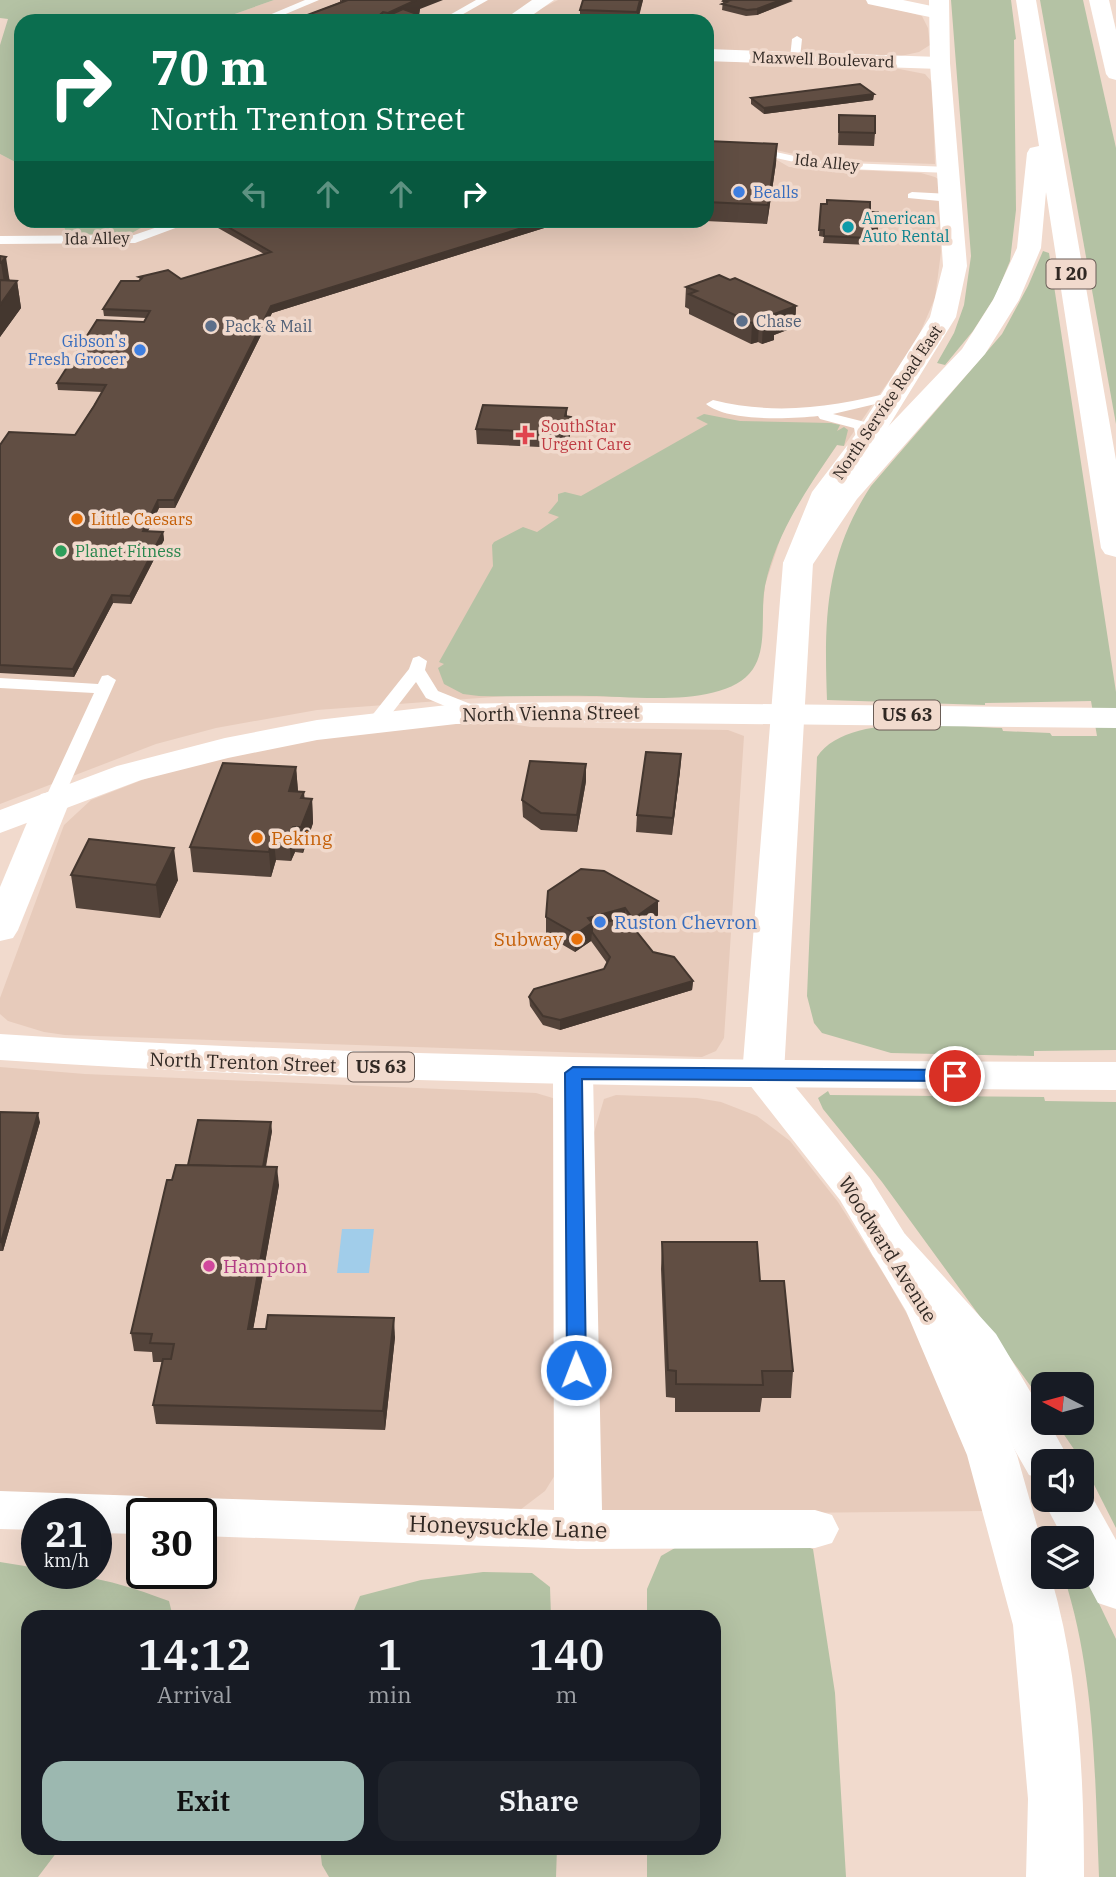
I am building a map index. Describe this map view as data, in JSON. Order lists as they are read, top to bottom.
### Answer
{
  "streets": {
    "main road": [
      "I 20",
      "North Service Road East",
      "North Vienna Street",
      "US 63",
      "North Trenton Street",
      "Woodward Avenue"
    ],
    "street": ["Maxwell Boulevard", "Honeysuckle Lane"],
    "lane": ["Ida Alley"]
  },
  "crossings": [
    ["Maxwell Boulevard", "North Service Road East"],
    ["Ida Alley", "North Service Road East"],
    ["North Service Road East", "North Vienna Street"],
    ["North Trenton Street", "Woodward Avenue"]
  ],
  "places": {
    "other": [
      "Bealls",
      "American Auto Rental",
      "Chase",
      "Pack & Mail",
      "Gibson's Fresh Grocer",
      "Little Caesars",
      "Planet Fitness",
      "Peking",
      "Ruston Chevron",
      "Subway",
      "Hampton"
    ],
    "health": ["SouthStar Urgent Care"]
  },
  "north": "left",
  "page": {
    "turn": ["70 m", "North Trenton Street"],
    "speed": "21 km/h",
    "limit": "30",
    "eta": [
      "14:12",
      "Arrival",
      "1",
      "min",
      "140",
      "m"
    ],
    "buttons": ["Exit", "Share"]
  }
}
